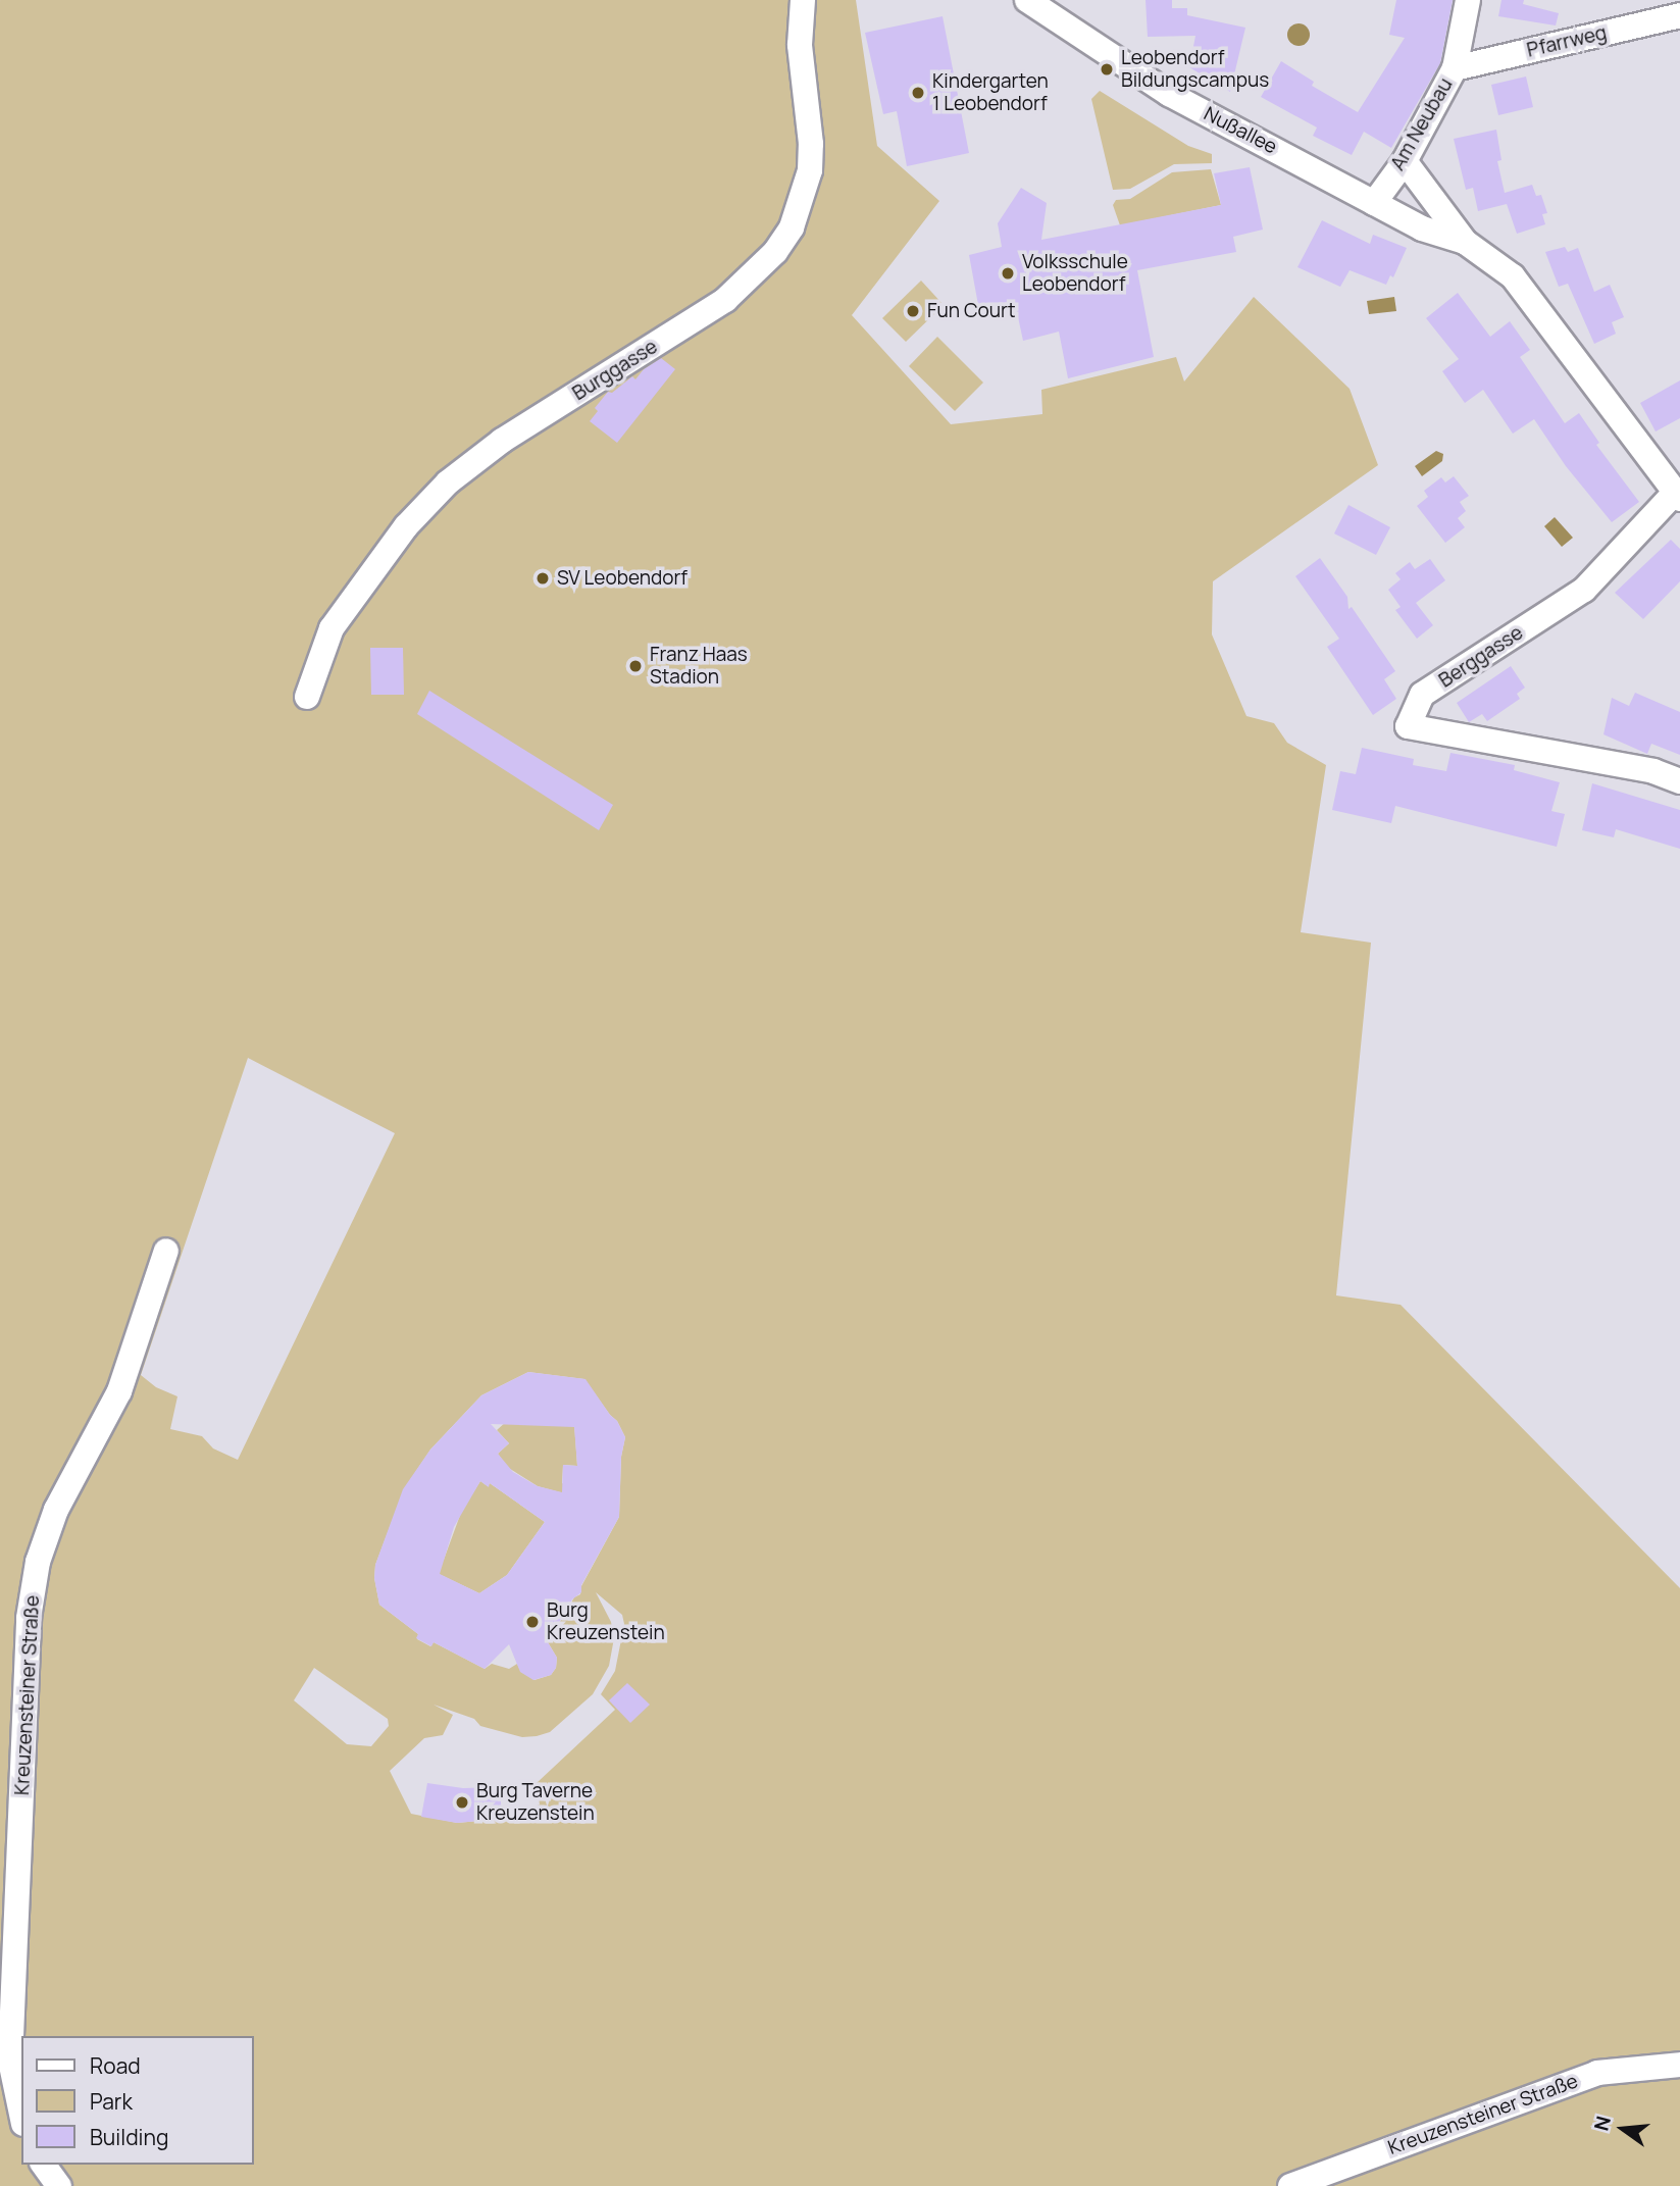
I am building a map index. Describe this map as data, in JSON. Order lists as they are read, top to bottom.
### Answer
{
  "streets": {
    "street": [
      "Pfarrweg",
      "Am Neubau",
      "Nußallee",
      "Burggasse",
      "Berggasse",
      "Kreuzensteiner Straße"
    ]
  },
  "crossings": [
    ["Pfarrweg", "Am Neubau"],
    ["Am Neubau", "Nußallee"],
    ["Nußallee", "Berggasse"]
  ],
  "places": [
    "Leobendorf Bildungscampus",
    "Kindergarten 1 Leobendorf",
    "Volksschule Leobendorf",
    "Fun Court",
    "SV Leobendorf",
    "Franz Haas Stadion",
    "Burg Kreuzenstein",
    "Burg Taverne Kreuzenstein"
  ],
  "legend": ["Road", "Park", "Building"],
  "north": "left"
}
